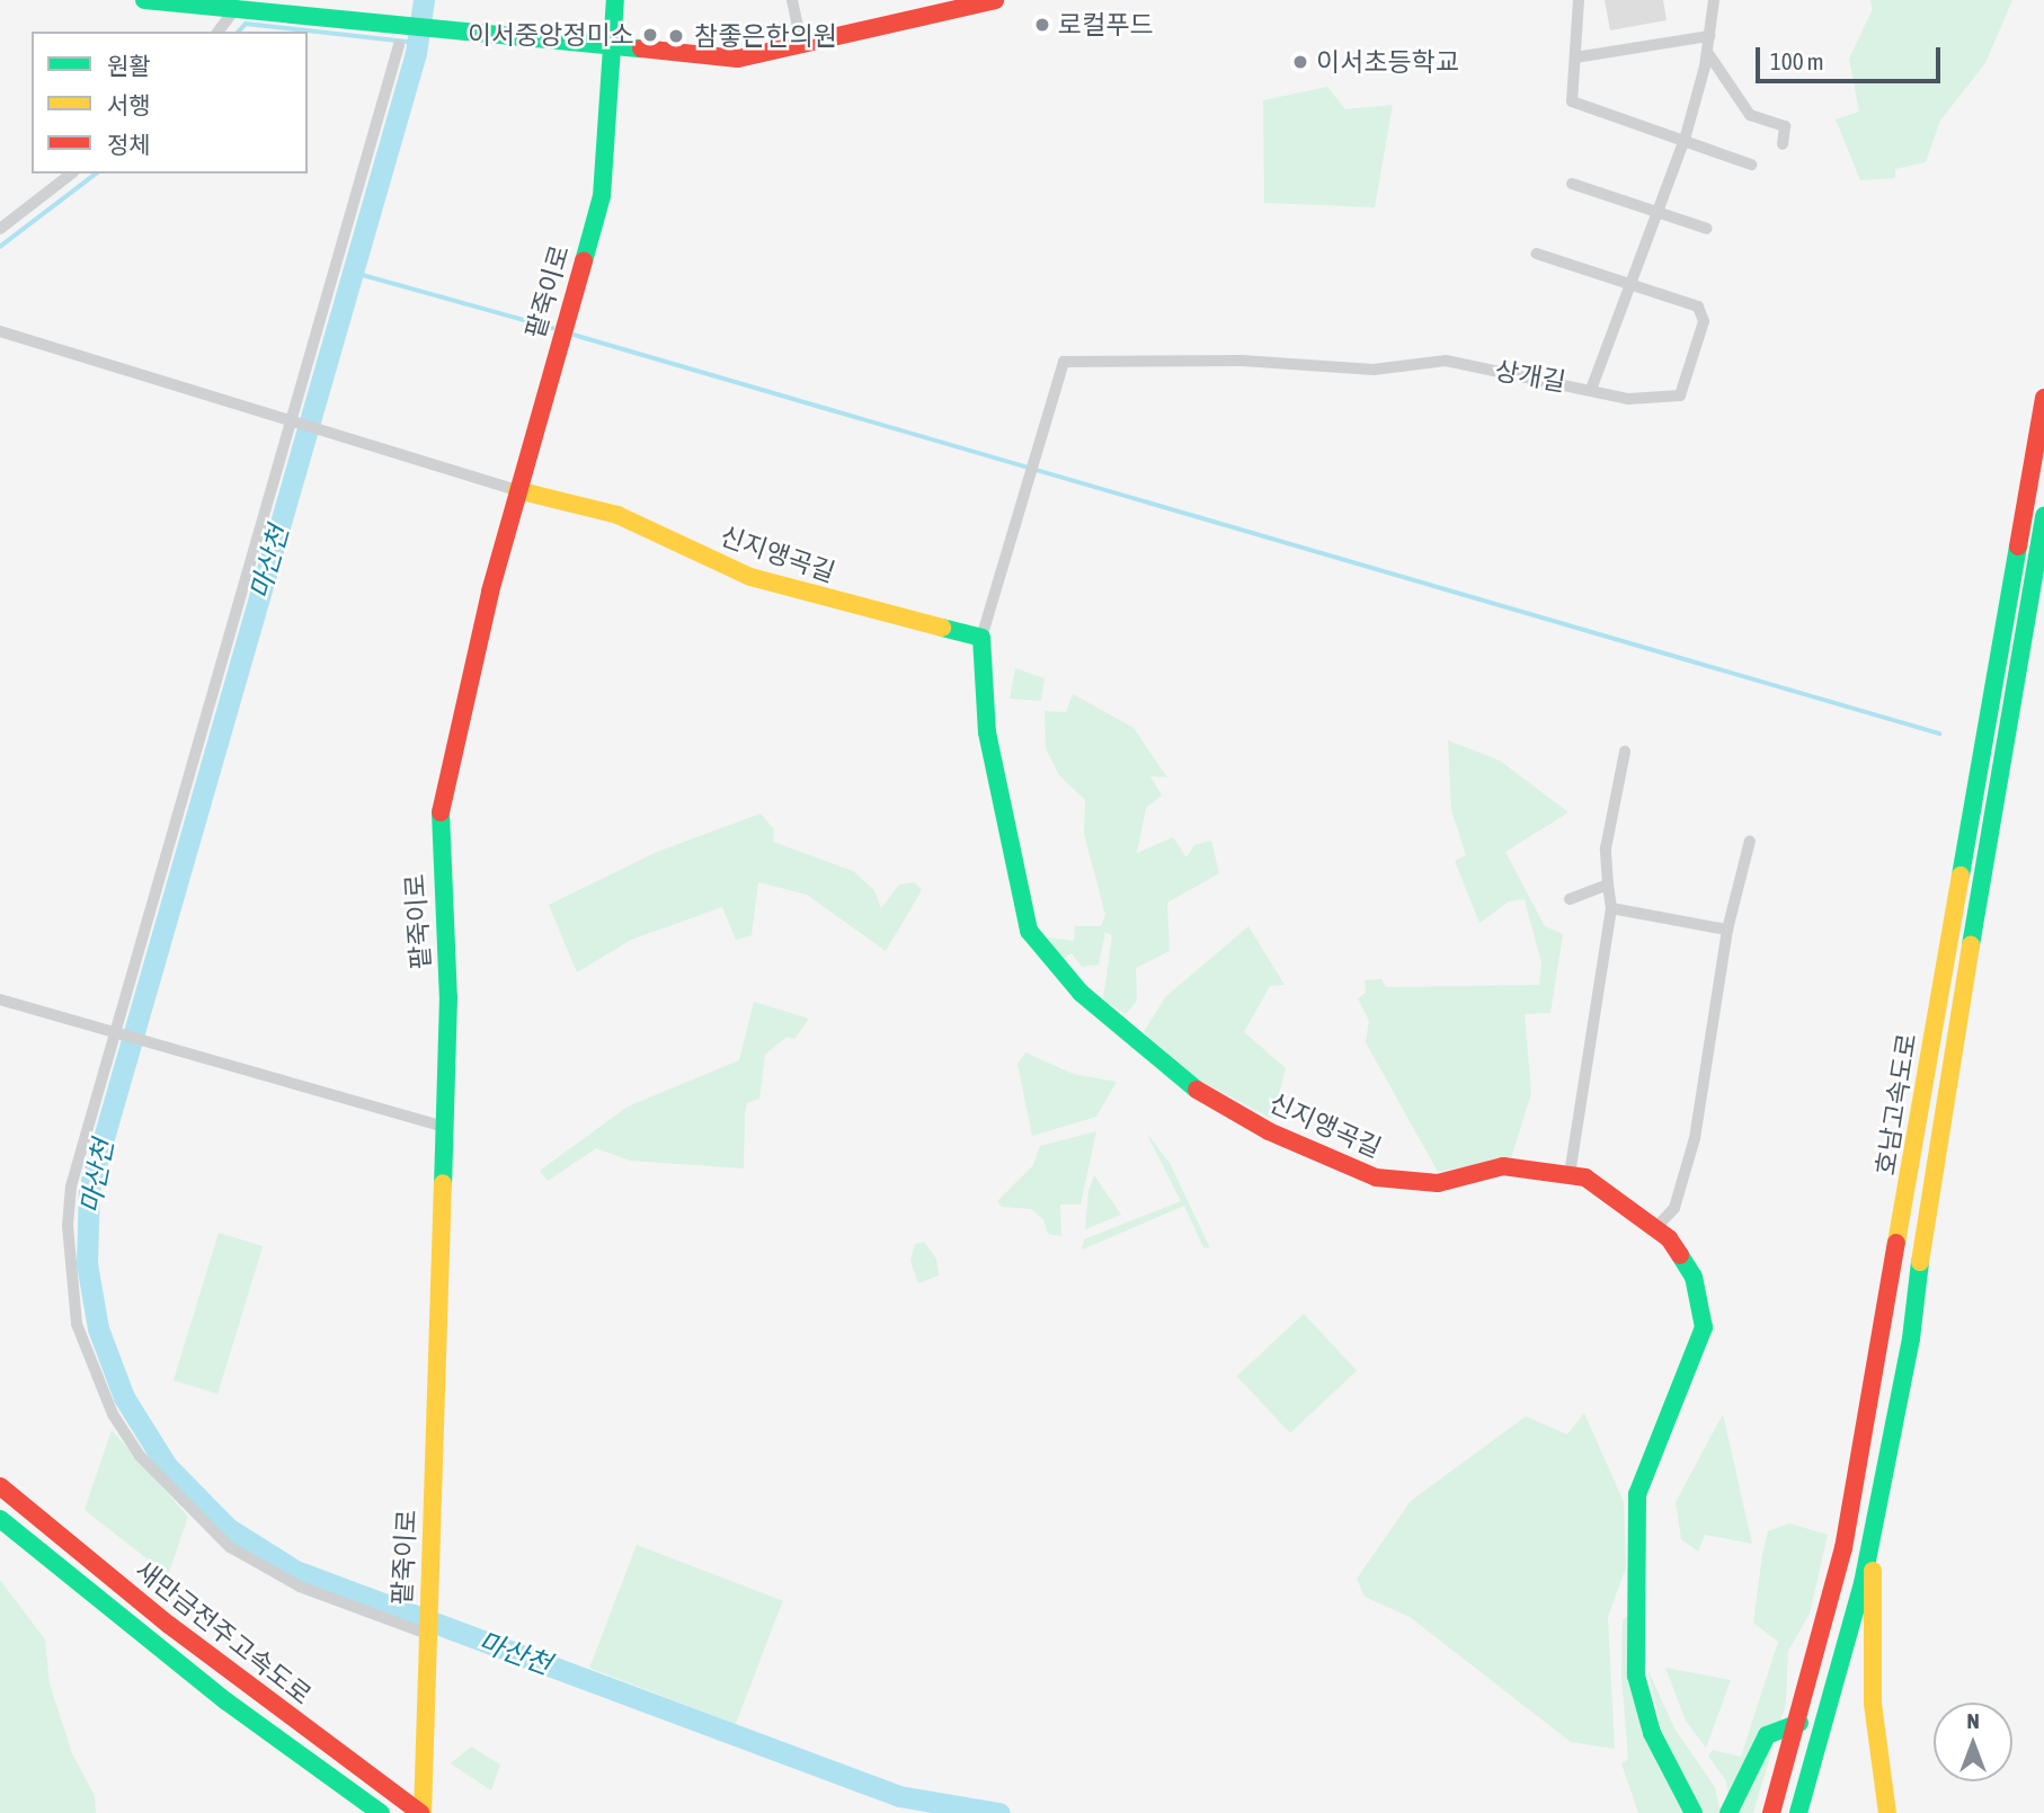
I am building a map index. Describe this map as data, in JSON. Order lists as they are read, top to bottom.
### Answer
{
  "streets": {
    "main road": [
      "팥죽이로",
      "신지앵곡길",
      "호남고속도로",
      "새만금전주고속도로"
    ],
    "street": ["상개길"]
  },
  "crossings": [
    ["팥죽이로", "신지앵곡길"],
    ["팥죽이로", "새만금전주고속도로"],
    ["상개길", "신지앵곡길"]
  ],
  "water": ["마산천"],
  "places": [
    "로컬푸드",
    "이서중앙정미소",
    "참좋은한의원",
    "이서초등학교"
  ],
  "legend": ["원활", "서행", "정체"],
  "scale_bar": "100 m",
  "north": "top"
}
